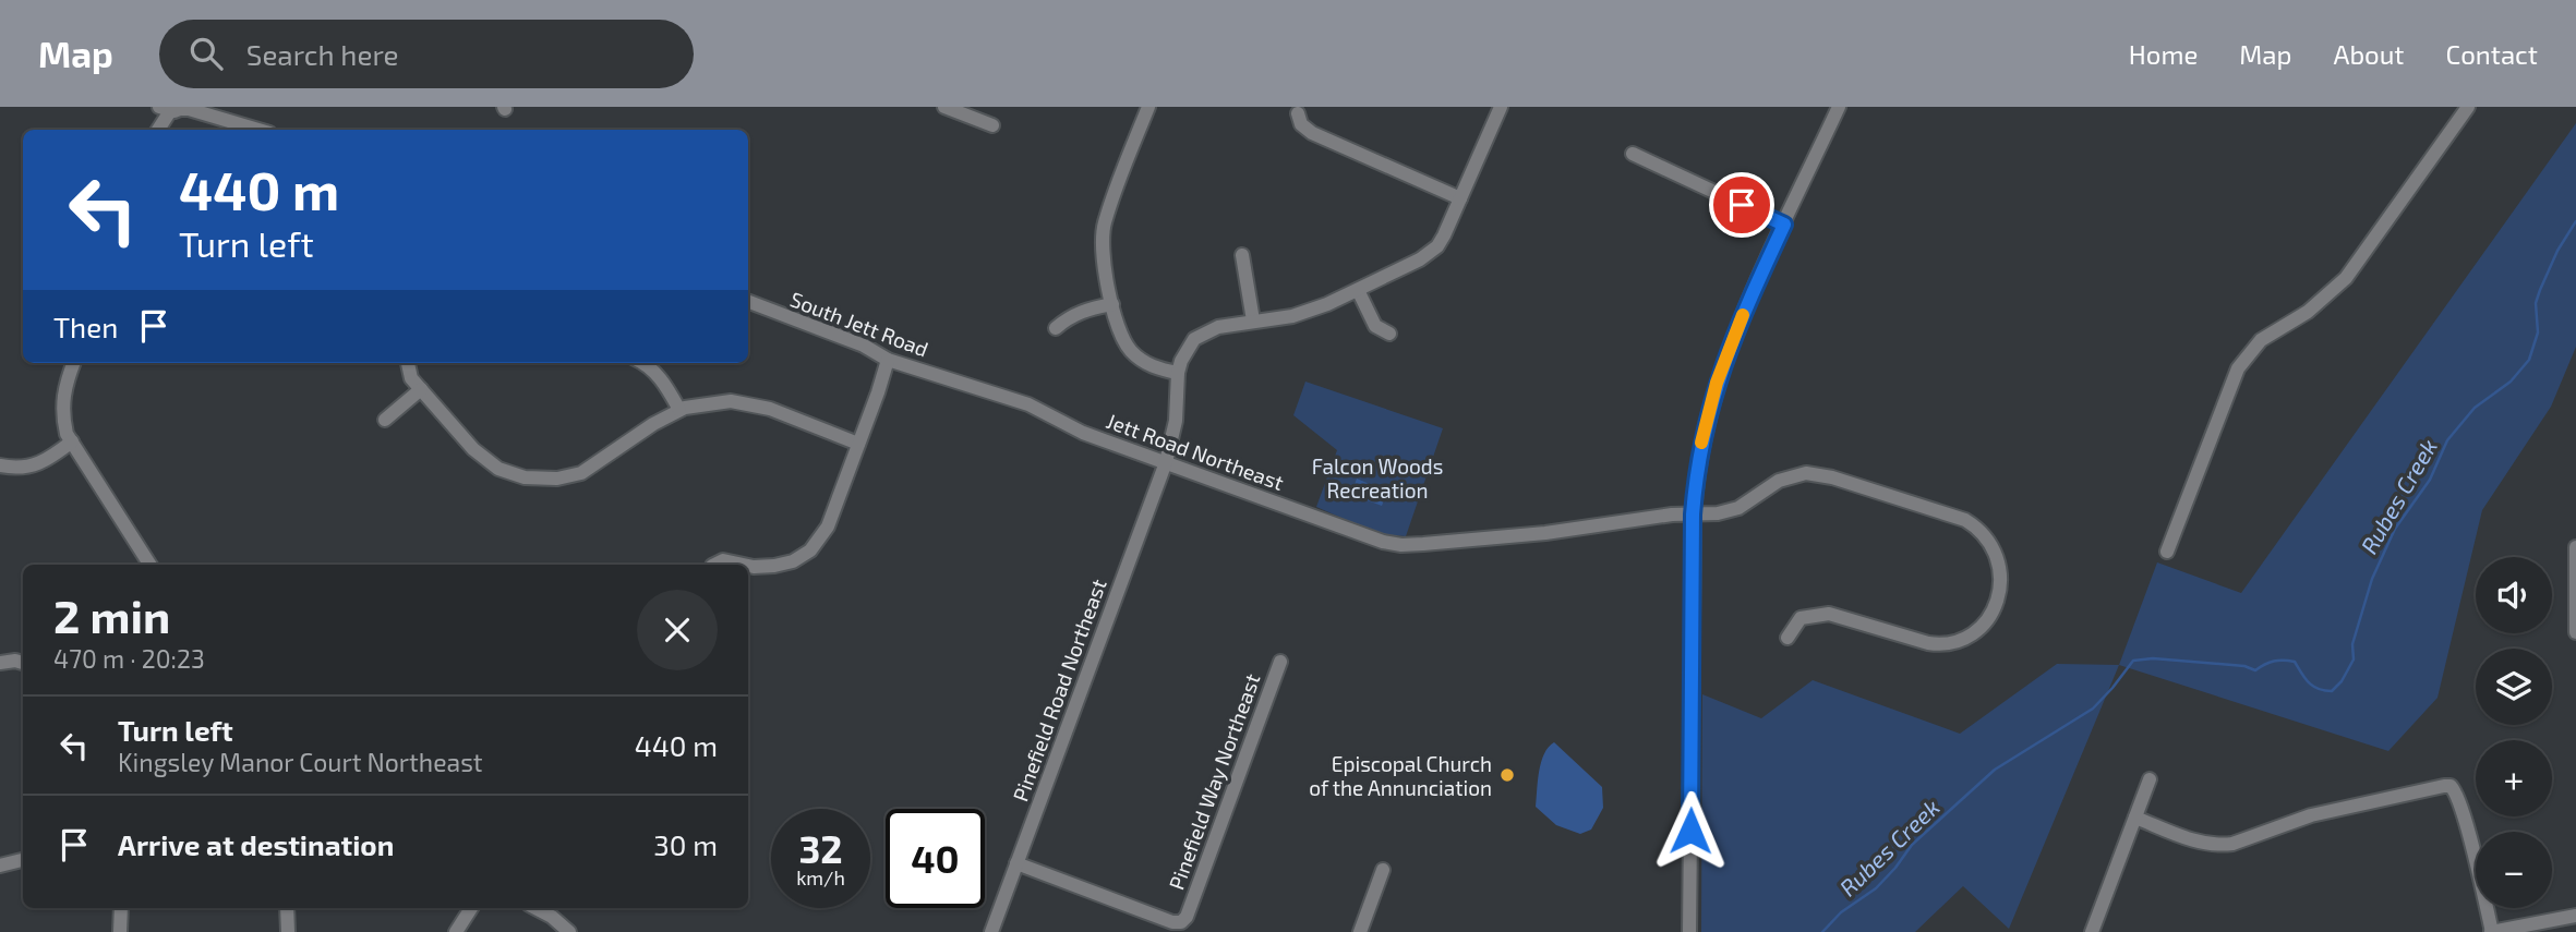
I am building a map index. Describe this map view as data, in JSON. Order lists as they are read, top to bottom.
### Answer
{
  "streets": {
    "street": [
      "South Jett Road",
      "Jett Road Northeast",
      "Pinefield Road Northeast",
      "Pinefield Way Northeast"
    ]
  },
  "crossings": [
    ["South Jett Road", "Jett Road Northeast"],
    ["Jett Road Northeast", "Pinefield Road Northeast"],
    ["Pinefield Road Northeast", "Pinefield Way Northeast"]
  ],
  "water": ["Rubes Creek"],
  "parks": ["Falcon Woods Recreation"],
  "places": ["Episcopal Church of the Annunciation"],
  "page": {
    "header": "Map",
    "search": "Search here",
    "nav": [
      "Home",
      "Map",
      "About",
      "Contact"
    ],
    "turn": ["440 m", "Turn left"],
    "then": "Then",
    "map_buttons": ["+", "−"],
    "heading": ["2 min", "470 m · 20:23"],
    "list": [
      {
        "name": "Turn left",
        "note": "Kingsley Manor Court Northeast",
        "value": "440 m"
      },
      {
        "name": "Arrive at destination",
        "value": "30 m"
      }
    ],
    "speed": "32 km/h",
    "limit": "40"
  }
}
